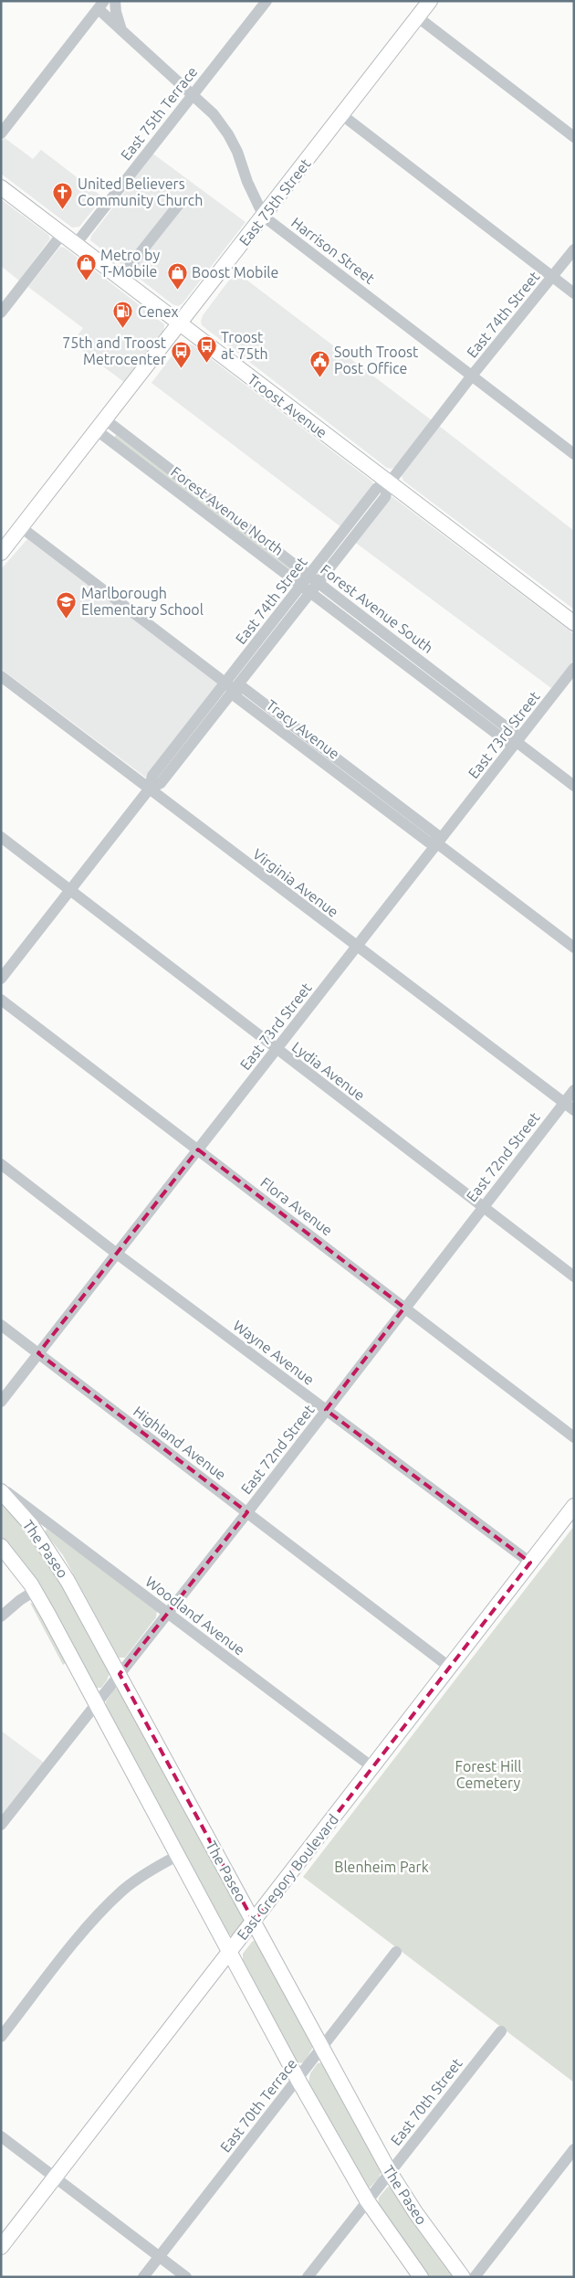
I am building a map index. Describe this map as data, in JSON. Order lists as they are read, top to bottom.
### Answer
{
  "streets": {
    "main road": [
      "East 75th Street",
      "Troost Avenue",
      "The Paseo",
      "East Gregory Boulevard"
    ],
    "street": [
      "East 75th Terrace",
      "Harrison Street",
      "East 74th Street",
      "Forest Avenue North",
      "Forest Avenue South",
      "Tracy Avenue",
      "East 73rd Street",
      "Virginia Avenue",
      "Lydia Avenue",
      "East 72nd Street",
      "Flora Avenue",
      "Wayne Avenue",
      "Highland Avenue",
      "Woodland Avenue",
      "East 70th Street",
      "East 70th Terrace"
    ]
  },
  "crossings": [
    ["East 75th Terrace", "Harrison Street"],
    ["East 75th Terrace", "Troost Avenue"],
    ["East 75th Street", "Harrison Street"],
    ["East 75th Street", "Troost Avenue"],
    ["East 75th Street", "Forest Avenue North"],
    ["East 75th Street", "Forest Avenue South"],
    ["East 75th Street", "Tracy Avenue"],
    ["Harrison Street", "East 74th Street"],
    ["East 74th Street", "Troost Avenue"],
    ["East 74th Street", "Forest Avenue North"],
    ["East 74th Street", "Forest Avenue South"],
    ["East 74th Street", "Tracy Avenue"],
    ["East 74th Street", "Virginia Avenue"],
    ["Forest Avenue North", "Forest Avenue South"],
    ["Forest Avenue North", "East 73rd Street"],
    ["Forest Avenue South", "East 73rd Street"],
    ["Tracy Avenue", "East 73rd Street"],
    ["East 73rd Street", "Virginia Avenue"],
    ["East 73rd Street", "Lydia Avenue"],
    ["East 73rd Street", "Flora Avenue"],
    ["East 73rd Street", "Wayne Avenue"],
    ["East 73rd Street", "Highland Avenue"],
    ["Virginia Avenue", "East 72nd Street"],
    ["Lydia Avenue", "East 72nd Street"],
    ["East 72nd Street", "Flora Avenue"],
    ["East 72nd Street", "Wayne Avenue"],
    ["East 72nd Street", "Highland Avenue"],
    ["East 72nd Street", "The Paseo"],
    ["East 72nd Street", "Woodland Avenue"],
    ["Wayne Avenue", "East Gregory Boulevard"],
    ["Highland Avenue", "East Gregory Boulevard"],
    ["The Paseo", "East Gregory Boulevard"],
    ["The Paseo", "East 70th Street"],
    ["The Paseo", "East 70th Terrace"],
    ["Woodland Avenue", "East Gregory Boulevard"]
  ],
  "parks": ["Forest Hill Cemetery", "Blenheim Park"],
  "places": {
    "church": ["United Believers Community Church"],
    "shop": ["Metro by T-Mobile", "Boost Mobile"],
    "fuel station": ["Cenex"],
    "bus stop": ["Troost at 75th", "75th and Troost Metrocenter"],
    "public building": ["South Troost Post Office"],
    "school or university": ["Marlborough Elementary School"]
  }
}
